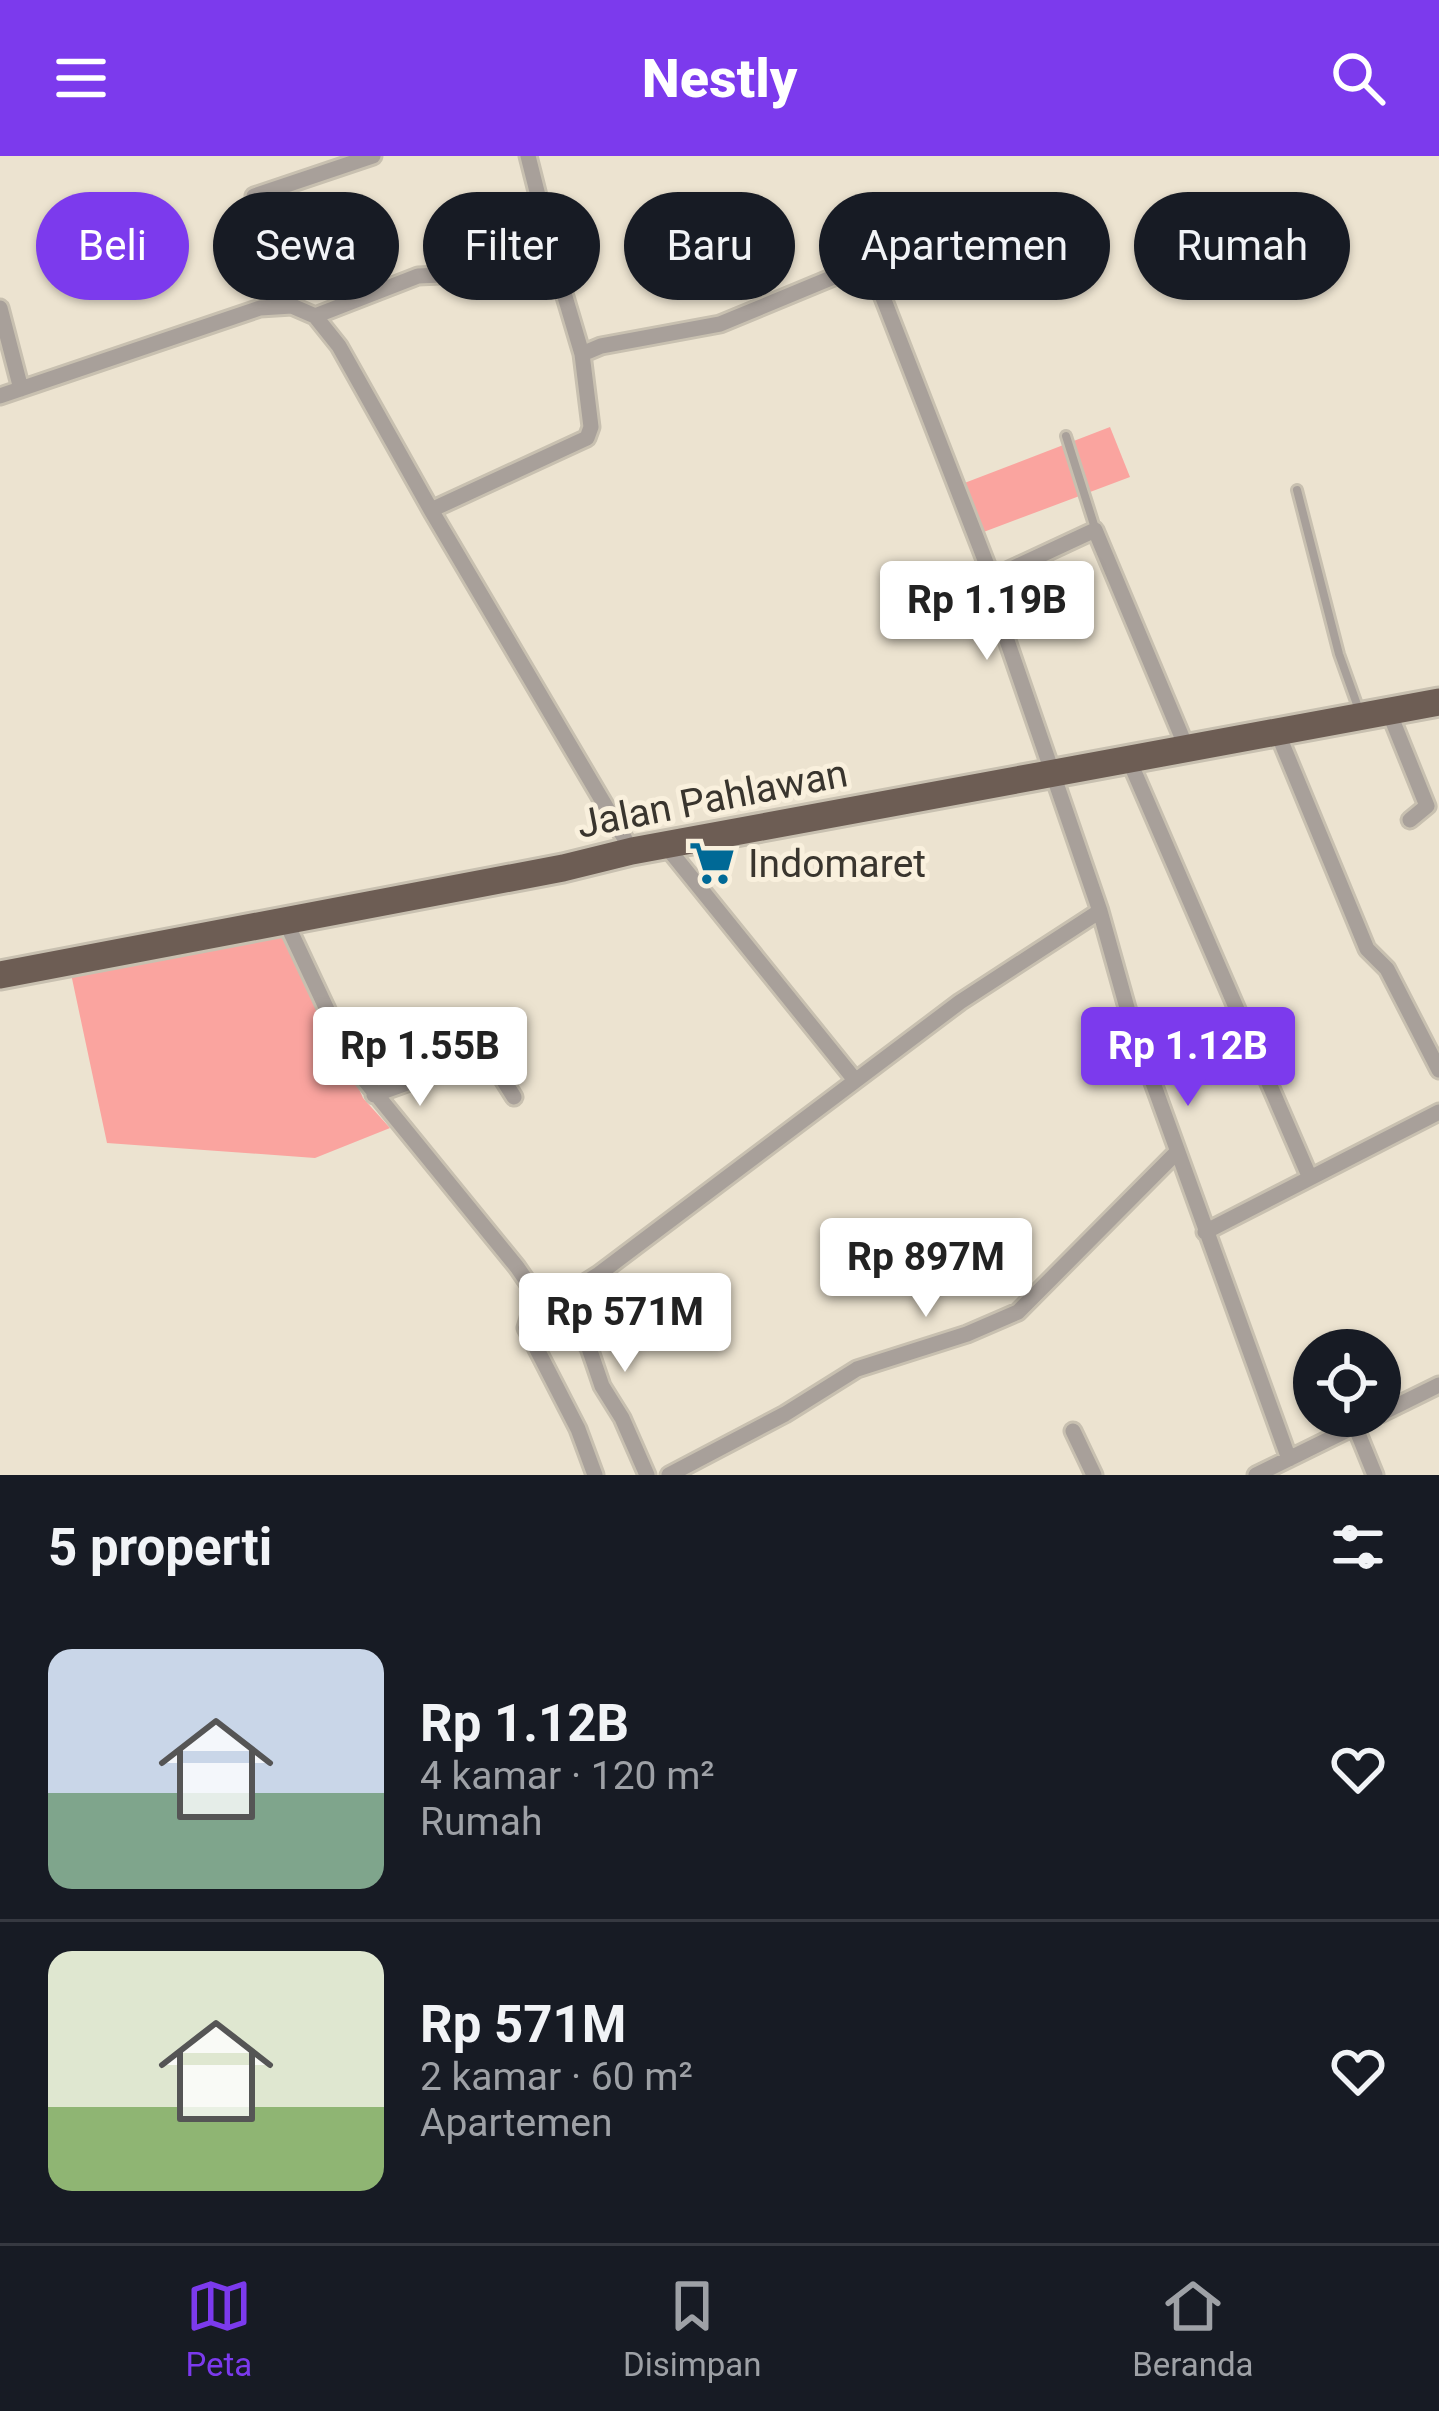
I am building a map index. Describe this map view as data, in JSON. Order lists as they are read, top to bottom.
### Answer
{
  "streets": {
    "highway": ["Jalan Pahlawan"]
  },
  "places": {
    "supermarket": ["Indomaret"]
  },
  "page": {
    "header": "Nestly",
    "chip": [
      "Beli",
      "Sewa",
      "Filter",
      "Baru",
      "Apartemen",
      "Rumah"
    ],
    "price": [
      "Rp 1.19B",
      "Rp 1.55B",
      "Rp 1.12B",
      "Rp 897M",
      "Rp 571M"
    ],
    "heading": "5 properti",
    "list": [
      {
        "name": "Rp 1.12B",
        "note": "4 kamar · 120 m² · Rumah"
      },
      {
        "name": "Rp 571M",
        "note": "2 kamar · 60 m² · Apartemen"
      }
    ],
    "tabs": ["Peta", "Disimpan", "Beranda"]
  }
}
